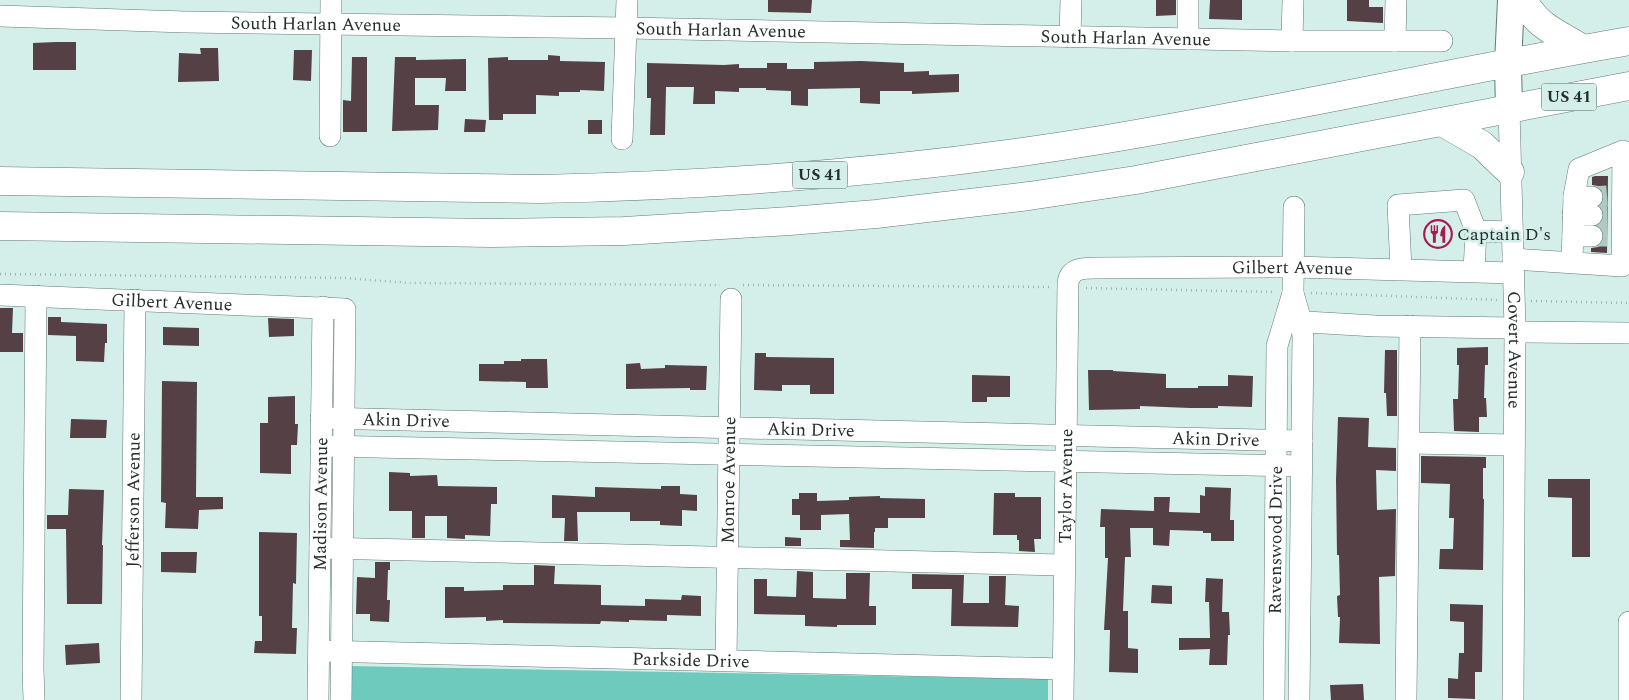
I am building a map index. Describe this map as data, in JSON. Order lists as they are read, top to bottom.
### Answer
{
  "streets": {
    "highway": ["US 41"],
    "main road": ["Covert Avenue"],
    "street": [
      "South Harlan Avenue",
      "Gilbert Avenue",
      "Akin Drive",
      "Monroe Avenue",
      "Taylor Avenue",
      "Jefferson Avenue",
      "Madison Avenue",
      "Ravenswood Drive",
      "Parkside Drive"
    ]
  },
  "crossings": [
    ["US 41", "Covert Avenue"],
    ["Gilbert Avenue", "Covert Avenue"],
    ["Gilbert Avenue", "Taylor Avenue"],
    ["Gilbert Avenue", "Jefferson Avenue"],
    ["Gilbert Avenue", "Madison Avenue"],
    ["Gilbert Avenue", "Ravenswood Drive"],
    ["Akin Drive", "Monroe Avenue"],
    ["Akin Drive", "Taylor Avenue"],
    ["Akin Drive", "Madison Avenue"],
    ["Akin Drive", "Ravenswood Drive"],
    ["Monroe Avenue", "Parkside Drive"],
    ["Taylor Avenue", "Parkside Drive"],
    ["Madison Avenue", "Parkside Drive"]
  ],
  "places": {
    "restaurant": ["Captain D's"]
  }
}
